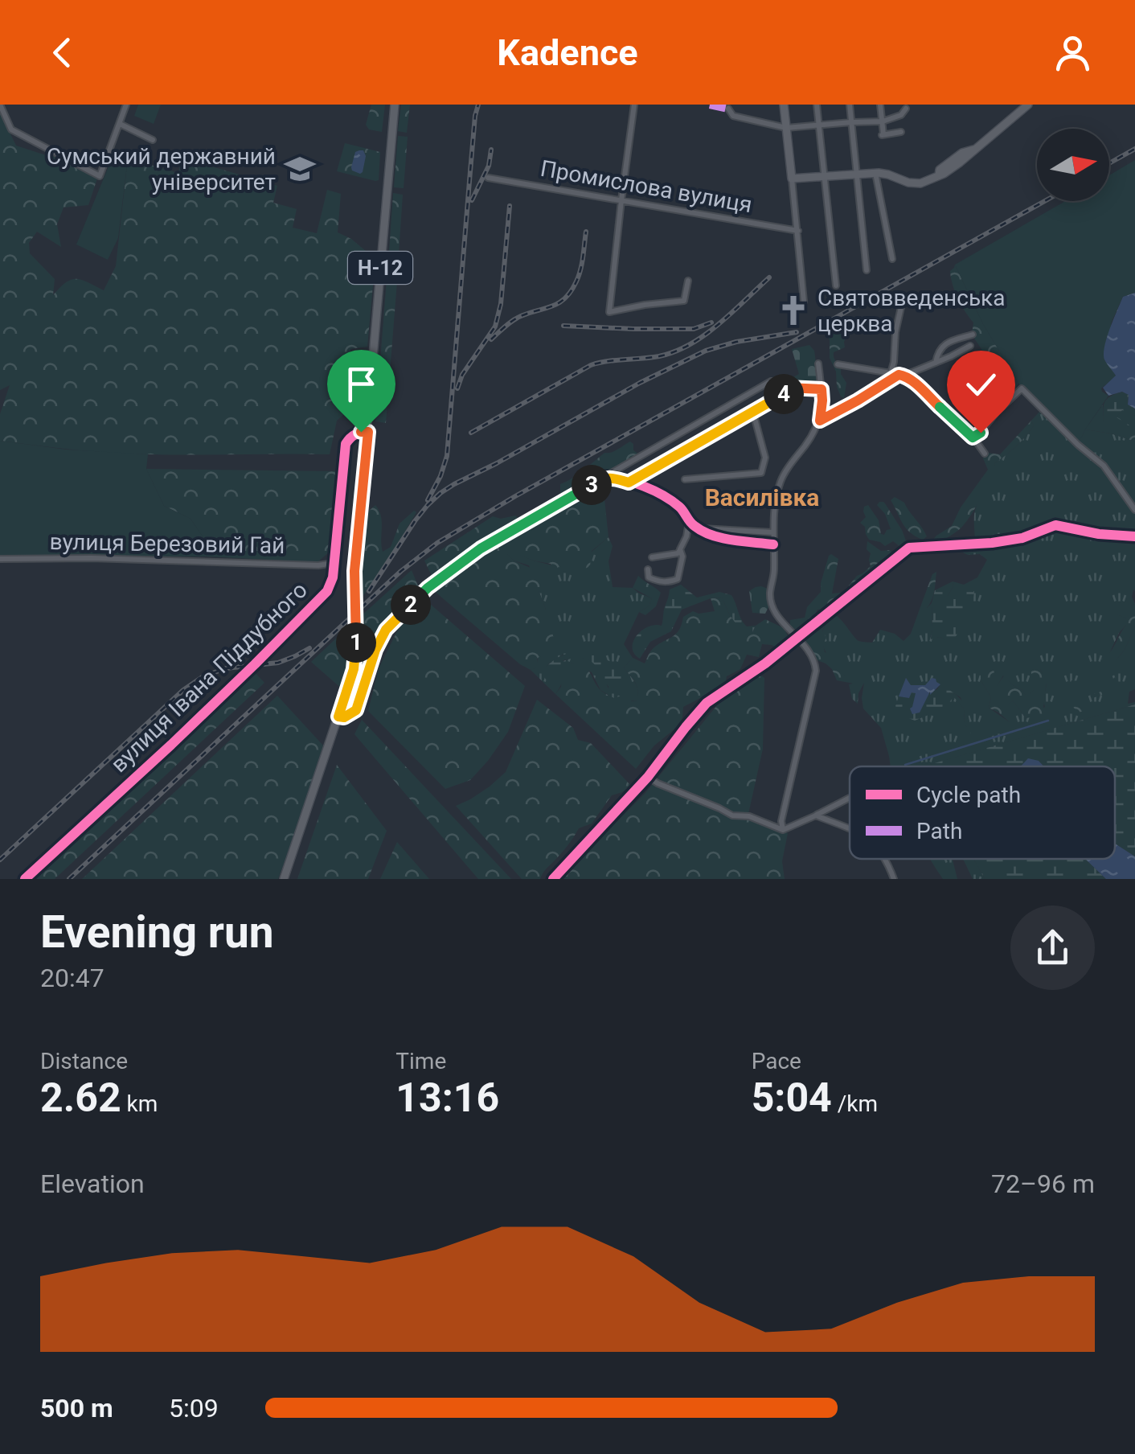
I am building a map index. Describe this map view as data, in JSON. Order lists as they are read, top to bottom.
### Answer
{
  "streets": {
    "main road": ["Н-12"],
    "street": ["Промислова вулиця", "вулиця Березовий Гай", "вулиця Івана Піддубного"]
  },
  "crossings": [
    ["Н-12", "вулиця Івана Піддубного"],
    ["вулиця Березовий Гай", "вулиця Івана Піддубного"]
  ],
  "districts": ["Василівка"],
  "places": {
    "school or university": ["Сумський державний університет"],
    "church": ["Святовведенська церква"]
  },
  "legend": ["Cycle path", "Path"],
  "north": "right",
  "page": {
    "header": "Kadence",
    "pins": [
      "4",
      "3",
      "2",
      "1"
    ],
    "heading": ["Evening run", "20:47"],
    "stats": [
      ["Distance", "2.62 km"],
      ["Time", "13:16"],
      ["Pace", "5:04 /km"]
    ],
    "chart": ["Elevation", "72–96 m"],
    "list": [
      {
        "name": "500 m",
        "note": "5:09"
      }
    ]
  }
}
